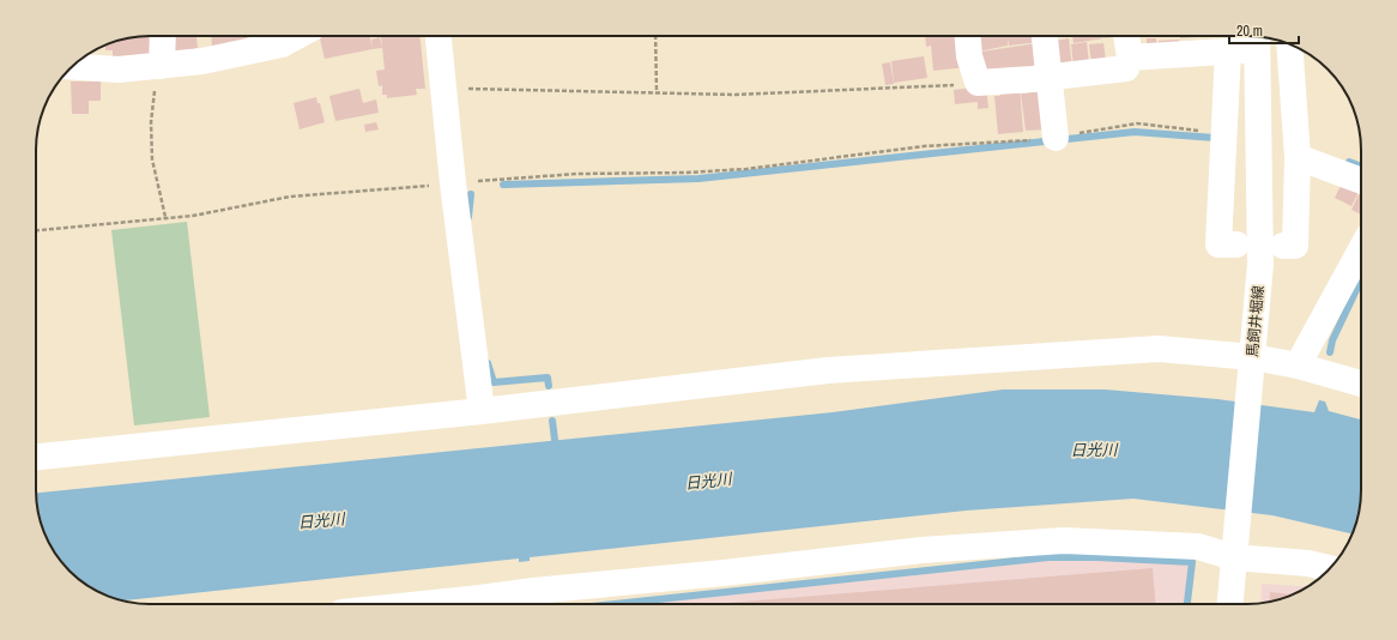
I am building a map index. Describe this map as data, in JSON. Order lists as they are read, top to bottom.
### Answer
{
  "streets": {
    "street": ["馬飼井堀線"]
  },
  "water": ["日光川"],
  "scale_bar": "20 m"
}
